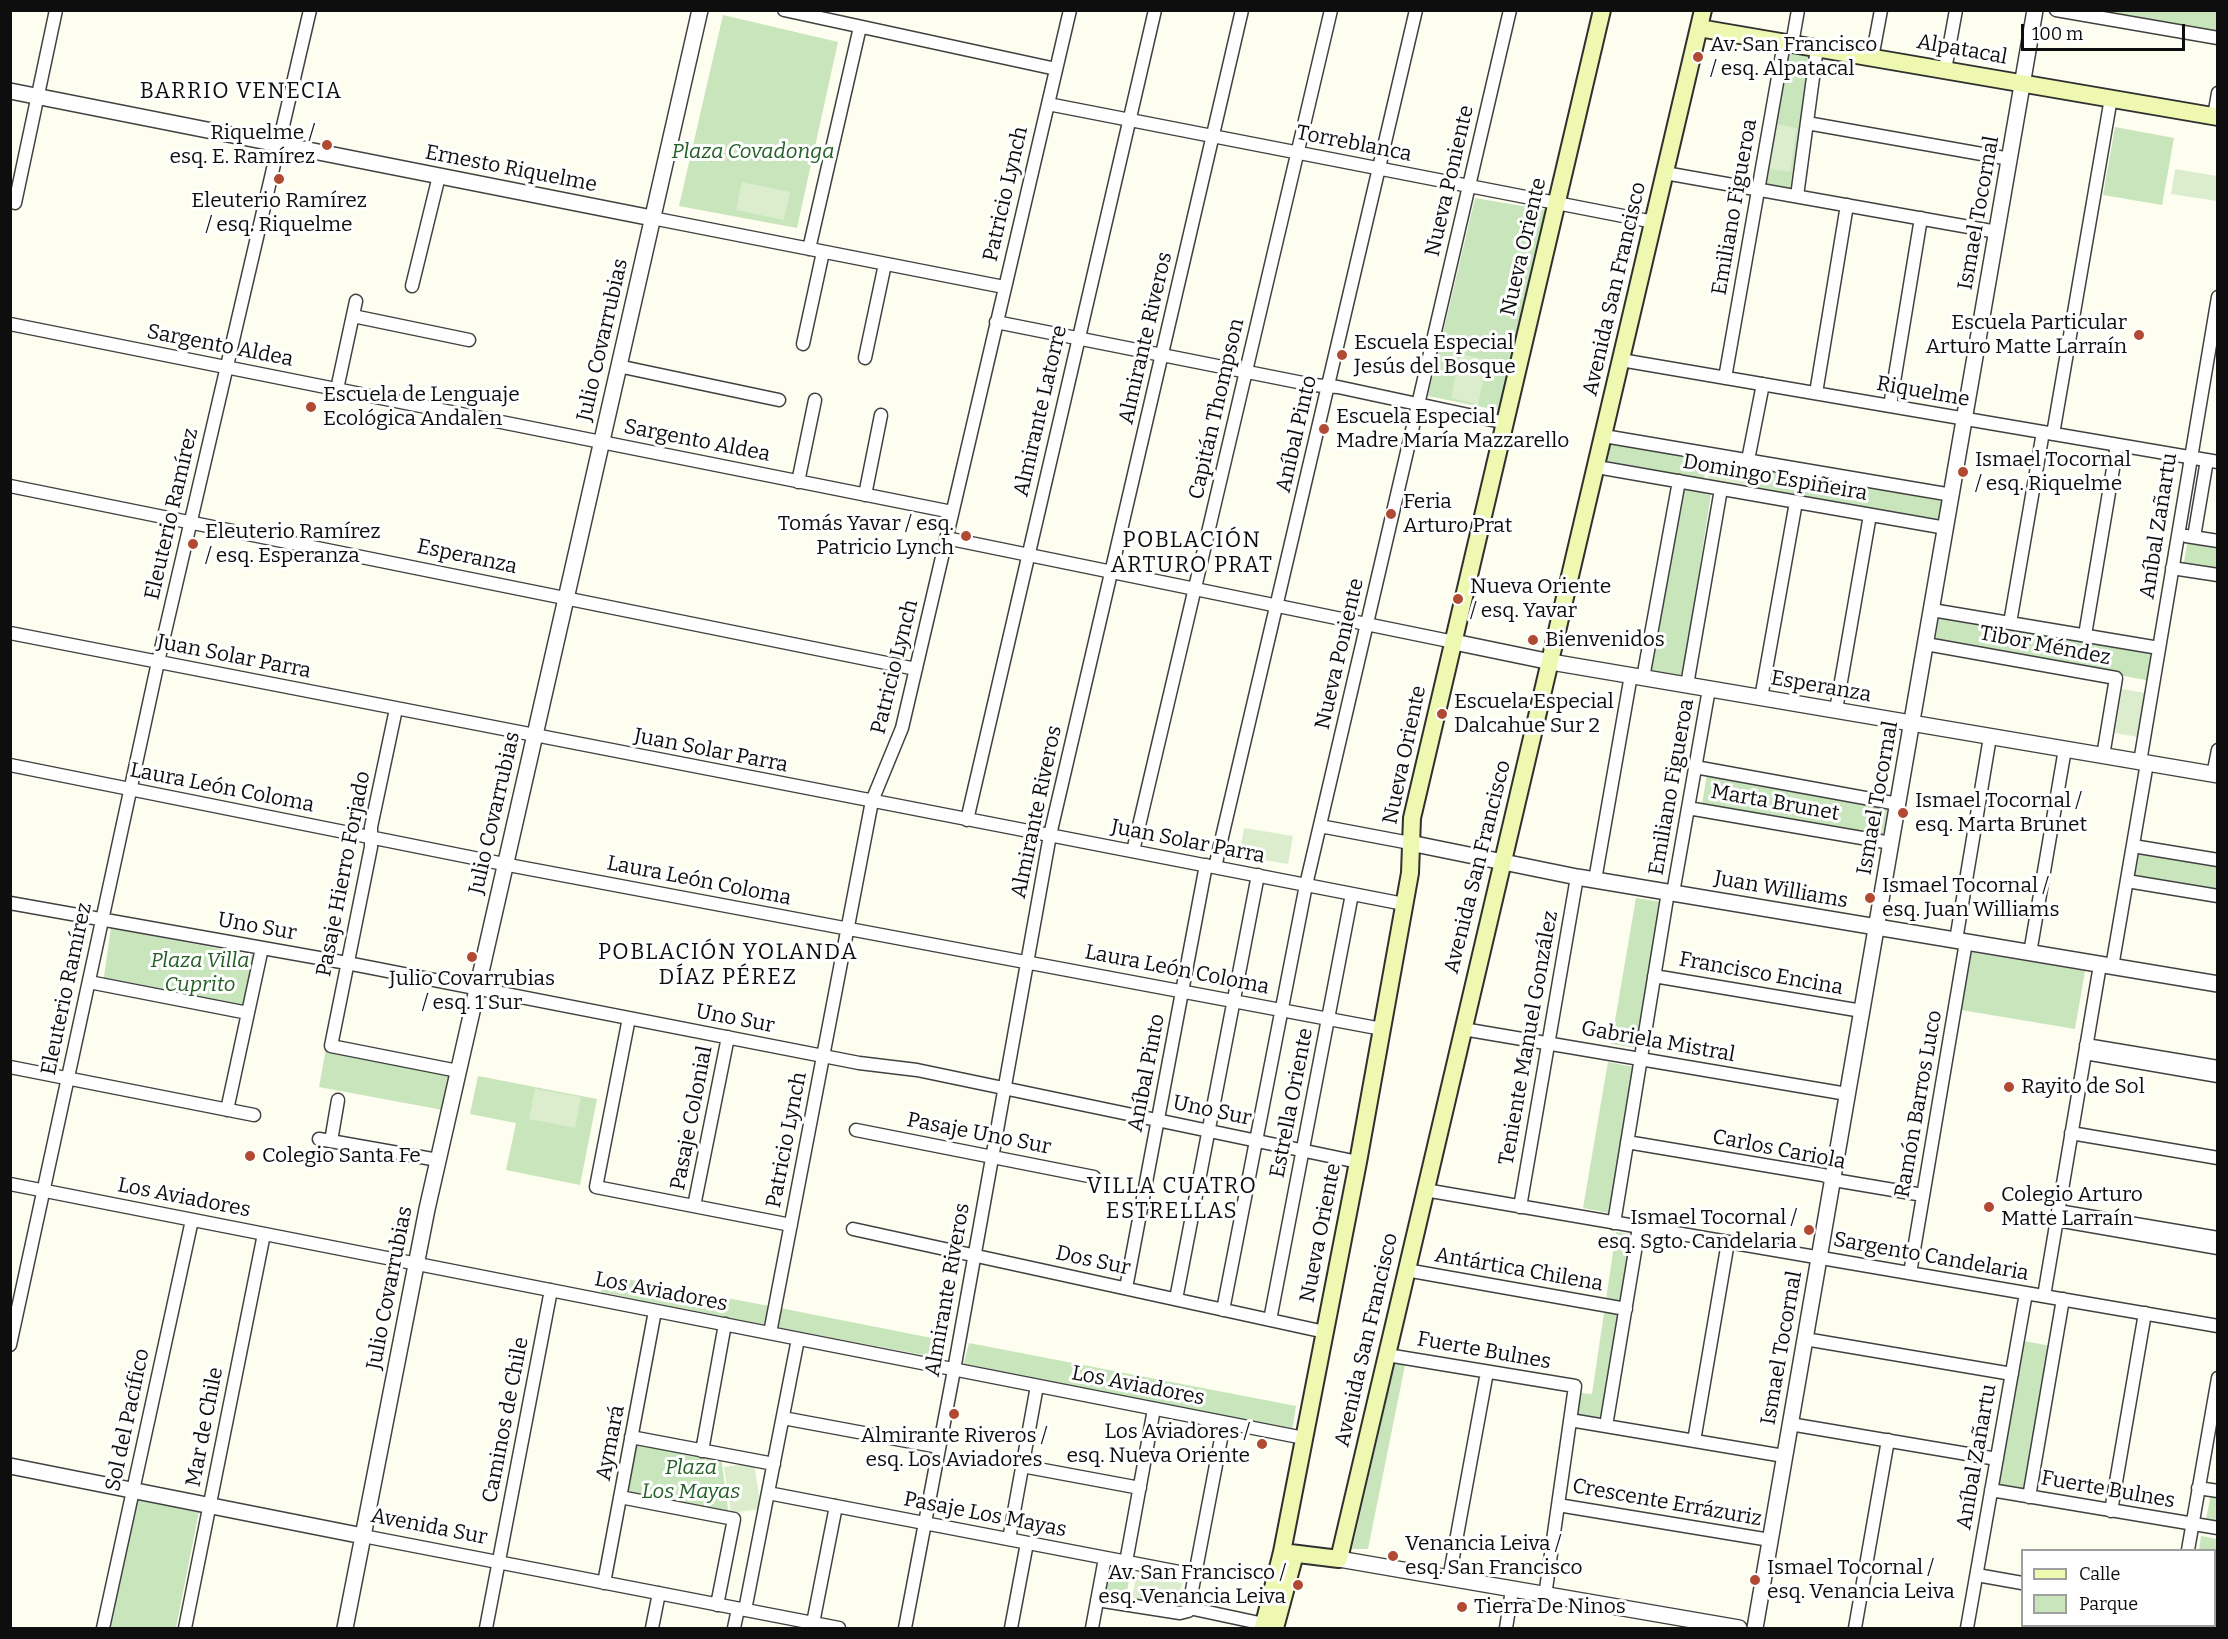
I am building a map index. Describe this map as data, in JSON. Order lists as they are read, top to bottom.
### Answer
{
  "streets": {
    "main road": ["Alpatacal", "Nueva Oriente", "Avenida San Francisco"],
    "street": [
      "Torreblanca",
      "Ernesto Riquelme",
      "Nueva Poniente",
      "Patricio Lynch",
      "Emiliano Figueroa",
      "Ismael Tocornal",
      "Almirante Riveros",
      "Julio Covarrubias",
      "Sargento Aldea",
      "Riquelme",
      "Capitán Thompson",
      "Almirante Latorre",
      "Aníbal Pinto",
      "Domingo Espiñeira",
      "Eleuterio Ramírez",
      "Aníbal Zañartu",
      "Esperanza",
      "Tibor Méndez",
      "Juan Solar Parra",
      "Laura León Coloma",
      "Marta Brunet",
      "Pasaje Hierro Forjado",
      "Juan Williams",
      "Uno Sur",
      "Francisco Encina",
      "Teniente Manuel González",
      "Gabriela Mistral",
      "Estrella Oriente",
      "Ramón Barros Luco",
      "Pasaje Colonial",
      "Pasaje Uno Sur",
      "Carlos Cariola",
      "Los Aviadores",
      "Sargento Candelaria",
      "Dos Sur",
      "Antártica Chilena",
      "Fuerte Bulnes",
      "Sol del Pacífico",
      "Caminos de Chile",
      "Mar de Chile",
      "Aymará",
      "Crescente Errázuriz",
      "Pasaje Los Mayas",
      "Avenida Sur"
    ]
  },
  "crossings": [
    ["Alpatacal", "Emiliano Figueroa"],
    ["Alpatacal", "Ismael Tocornal"],
    ["Alpatacal", "Avenida San Francisco"],
    ["Torreblanca", "Nueva Poniente"],
    ["Torreblanca", "Patricio Lynch"],
    ["Torreblanca", "Nueva Oriente"],
    ["Torreblanca", "Avenida San Francisco"],
    ["Torreblanca", "Almirante Riveros"],
    ["Torreblanca", "Capitán Thompson"],
    ["Torreblanca", "Almirante Latorre"],
    ["Torreblanca", "Aníbal Pinto"],
    ["Ernesto Riquelme", "Patricio Lynch"],
    ["Ernesto Riquelme", "Julio Covarrubias"],
    ["Ernesto Riquelme", "Eleuterio Ramírez"],
    ["Nueva Poniente", "Juan Solar Parra"],
    ["Nueva Poniente", "Laura León Coloma"],
    ["Nueva Poniente", "Uno Sur"],
    ["Nueva Poniente", "Dos Sur"],
    ["Patricio Lynch", "Sargento Aldea"],
    ["Patricio Lynch", "Esperanza"],
    ["Patricio Lynch", "Juan Solar Parra"],
    ["Patricio Lynch", "Laura León Coloma"],
    ["Patricio Lynch", "Uno Sur"],
    ["Patricio Lynch", "Los Aviadores"],
    ["Emiliano Figueroa", "Riquelme"],
    ["Emiliano Figueroa", "Domingo Espiñeira"],
    ["Emiliano Figueroa", "Esperanza"],
    ["Emiliano Figueroa", "Marta Brunet"],
    ["Emiliano Figueroa", "Juan Williams"],
    ["Emiliano Figueroa", "Francisco Encina"],
    ["Emiliano Figueroa", "Gabriela Mistral"],
    ["Emiliano Figueroa", "Carlos Cariola"],
    ["Emiliano Figueroa", "Sargento Candelaria"],
    ["Ismael Tocornal", "Riquelme"],
    ["Ismael Tocornal", "Domingo Espiñeira"],
    ["Ismael Tocornal", "Esperanza"],
    ["Ismael Tocornal", "Tibor Méndez"],
    ["Ismael Tocornal", "Marta Brunet"],
    ["Ismael Tocornal", "Juan Williams"],
    ["Ismael Tocornal", "Francisco Encina"],
    ["Ismael Tocornal", "Gabriela Mistral"],
    ["Ismael Tocornal", "Carlos Cariola"],
    ["Ismael Tocornal", "Sargento Candelaria"],
    ["Ismael Tocornal", "Crescente Errázuriz"],
    ["Nueva Oriente", "Esperanza"],
    ["Nueva Oriente", "Juan Solar Parra"],
    ["Nueva Oriente", "Laura León Coloma"],
    ["Nueva Oriente", "Juan Williams"],
    ["Nueva Oriente", "Uno Sur"],
    ["Nueva Oriente", "Los Aviadores"],
    ["Nueva Oriente", "Dos Sur"],
    ["Avenida San Francisco", "Riquelme"],
    ["Avenida San Francisco", "Domingo Espiñeira"],
    ["Avenida San Francisco", "Esperanza"],
    ["Avenida San Francisco", "Juan Williams"],
    ["Avenida San Francisco", "Gabriela Mistral"],
    ["Avenida San Francisco", "Sargento Candelaria"],
    ["Avenida San Francisco", "Antártica Chilena"],
    ["Avenida San Francisco", "Fuerte Bulnes"],
    ["Almirante Riveros", "Juan Solar Parra"],
    ["Almirante Riveros", "Laura León Coloma"],
    ["Almirante Riveros", "Uno Sur"],
    ["Almirante Riveros", "Pasaje Uno Sur"],
    ["Almirante Riveros", "Los Aviadores"],
    ["Almirante Riveros", "Dos Sur"],
    ["Almirante Riveros", "Pasaje Los Mayas"],
    ["Julio Covarrubias", "Sargento Aldea"],
    ["Julio Covarrubias", "Esperanza"],
    ["Julio Covarrubias", "Juan Solar Parra"],
    ["Julio Covarrubias", "Laura León Coloma"],
    ["Julio Covarrubias", "Pasaje Hierro Forjado"],
    ["Julio Covarrubias", "Uno Sur"],
    ["Julio Covarrubias", "Los Aviadores"],
    ["Julio Covarrubias", "Avenida Sur"],
    ["Sargento Aldea", "Eleuterio Ramírez"],
    ["Riquelme", "Aníbal Zañartu"],
    ["Capitán Thompson", "Juan Solar Parra"],
    ["Almirante Latorre", "Juan Solar Parra"],
    ["Aníbal Pinto", "Juan Solar Parra"],
    ["Aníbal Pinto", "Laura León Coloma"],
    ["Aníbal Pinto", "Uno Sur"],
    ["Aníbal Pinto", "Dos Sur"],
    ["Eleuterio Ramírez", "Esperanza"],
    ["Eleuterio Ramírez", "Juan Solar Parra"],
    ["Eleuterio Ramírez", "Laura León Coloma"],
    ["Eleuterio Ramírez", "Uno Sur"],
    ["Eleuterio Ramírez", "Los Aviadores"],
    ["Aníbal Zañartu", "Esperanza"],
    ["Aníbal Zañartu", "Tibor Méndez"],
    ["Aníbal Zañartu", "Juan Williams"],
    ["Aníbal Zañartu", "Sargento Candelaria"],
    ["Aníbal Zañartu", "Fuerte Bulnes"],
    ["Esperanza", "Tibor Méndez"],
    ["Esperanza", "Ramón Barros Luco"],
    ["Juan Solar Parra", "Pasaje Hierro Forjado"],
    ["Juan Solar Parra", "Estrella Oriente"],
    ["Laura León Coloma", "Pasaje Hierro Forjado"],
    ["Laura León Coloma", "Estrella Oriente"],
    ["Pasaje Hierro Forjado", "Uno Sur"],
    ["Juan Williams", "Teniente Manuel González"],
    ["Juan Williams", "Ramón Barros Luco"],
    ["Uno Sur", "Estrella Oriente"],
    ["Uno Sur", "Pasaje Colonial"],
    ["Teniente Manuel González", "Gabriela Mistral"],
    ["Teniente Manuel González", "Sargento Candelaria"],
    ["Estrella Oriente", "Dos Sur"],
    ["Ramón Barros Luco", "Carlos Cariola"],
    ["Ramón Barros Luco", "Sargento Candelaria"],
    ["Los Aviadores", "Sol del Pacífico"],
    ["Los Aviadores", "Caminos de Chile"],
    ["Los Aviadores", "Mar de Chile"],
    ["Los Aviadores", "Aymará"],
    ["Sol del Pacífico", "Avenida Sur"],
    ["Caminos de Chile", "Avenida Sur"],
    ["Mar de Chile", "Avenida Sur"],
    ["Aymará", "Avenida Sur"]
  ],
  "districts": [
    "BARRIO VENECIA",
    "POBLACIÓN ARTURO PRAT",
    "POBLACIÓN YOLANDA DÍAZ PÉREZ",
    "VILLA CUATRO ESTRELLAS"
  ],
  "parks": ["Plaza Covadonga", "Plaza Villa Cuprito", "Plaza Los Mayas"],
  "places": [
    "Av. San Francisco / esq. Alpatacal",
    "Riquelme / esq. E. Ramírez",
    "Eleuterio Ramírez / esq. Riquelme",
    "Escuela Particular Arturo Matte Larraín",
    "Escuela Especial Jesús del Bosque",
    "Escuela de Lenguaje Ecológica Andalen",
    "Escuela Especial Madre María Mazzarello",
    "Ismael Tocornal / esq. Riquelme",
    "Feria Arturo Prat",
    "Tomás Yavar / esq. Patricio Lynch",
    "Eleuterio Ramírez / esq. Esperanza",
    "Nueva Oriente / esq. Yavar",
    "Bienvenidos",
    "Escuela Especial Dalcahue Sur 2",
    "Ismael Tocornal / esq. Marta Brunet",
    "Ismael Tocornal / esq. Juan Williams",
    "Julio Covarrubias / esq. 1 Sur",
    "Rayito de Sol",
    "Colegio Santa Fe",
    "Colegio Arturo Matte Larraín",
    "Ismael Tocornal / esq. Sgto. Candelaria",
    "Almirante Riveros / esq. Los Aviadores",
    "Los Aviadores / esq. Nueva Oriente",
    "Venancia Leiva / esq. San Francisco",
    "Ismael Tocornal / esq. Venancia Leiva",
    "Av. San Francisco / esq. Venancia Leiva",
    "Tierra De Ninos"
  ],
  "legend": ["Calle", "Parque"],
  "scale_bar": "100 m"
}
